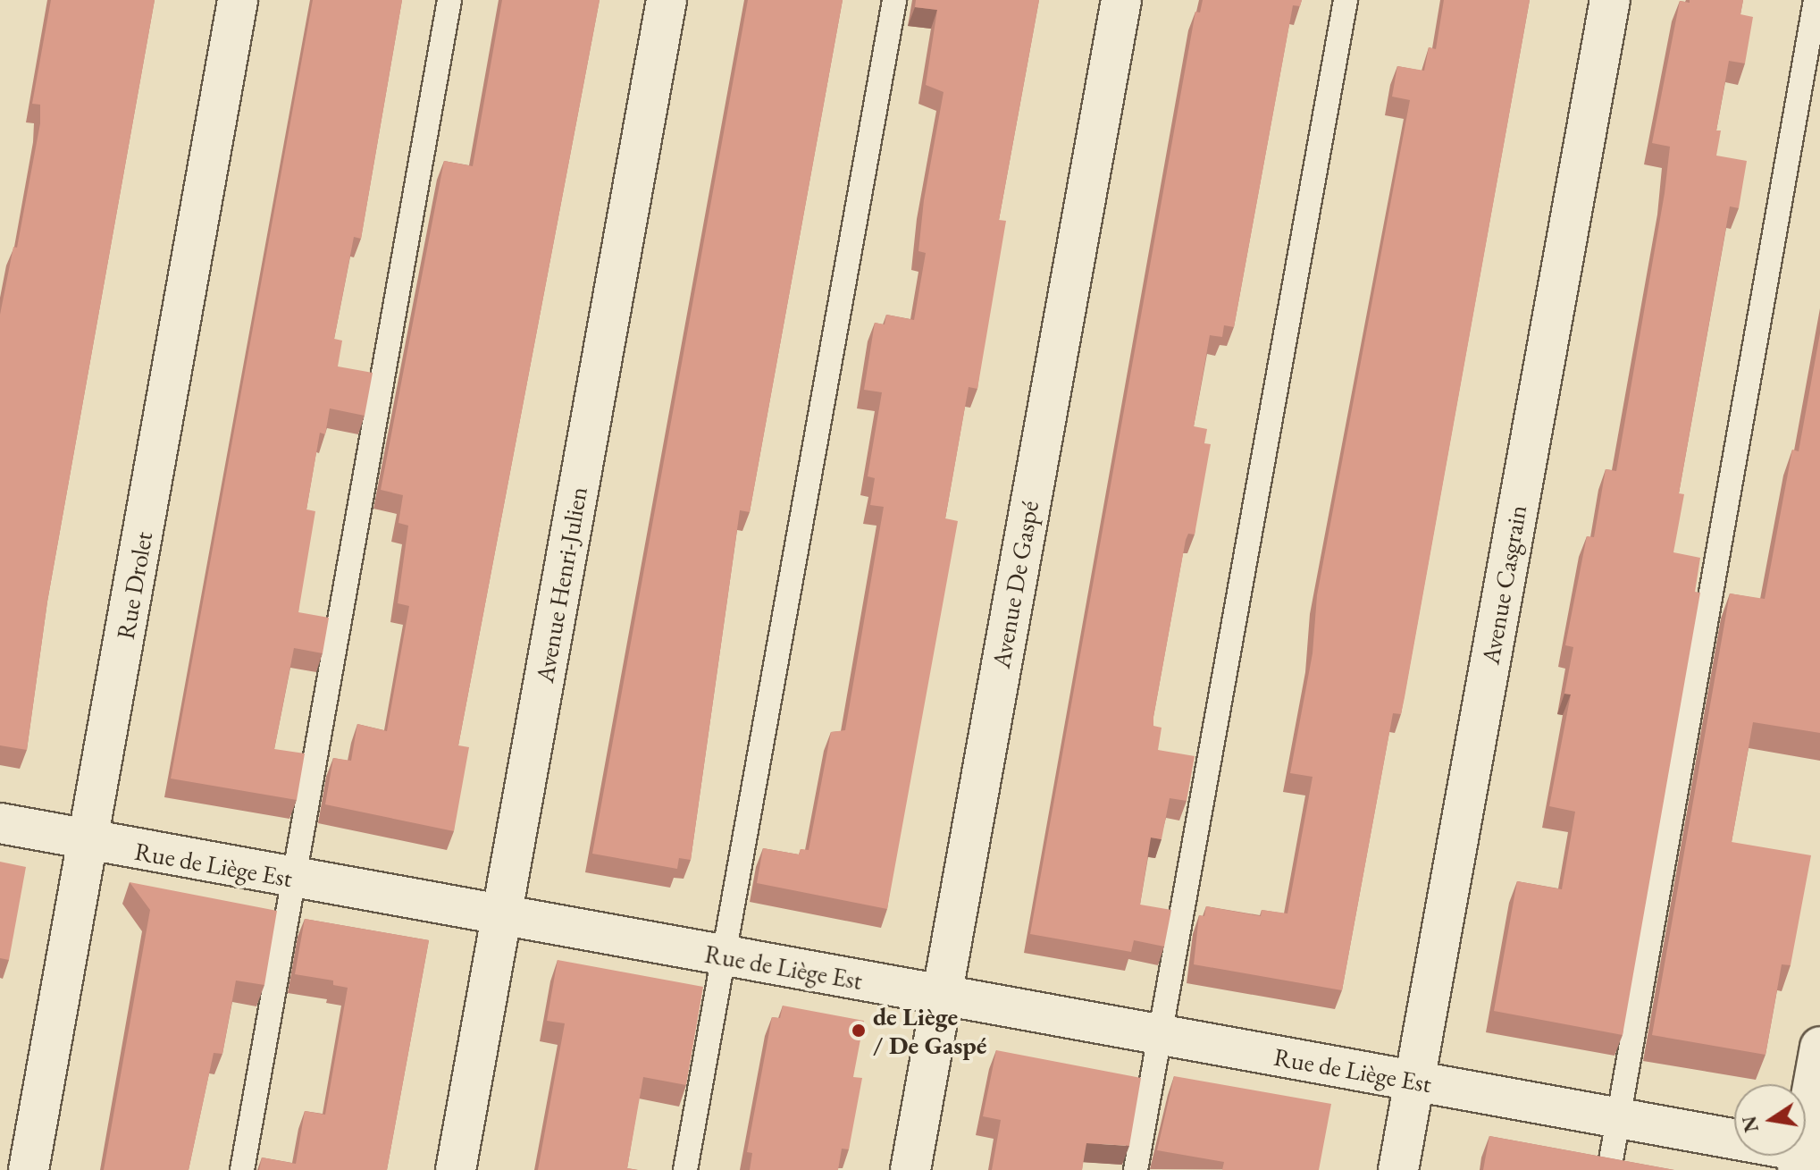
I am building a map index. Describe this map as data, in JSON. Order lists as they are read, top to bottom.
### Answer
{
  "streets": {
    "street": [
      "Avenue Henri-Julien",
      "Avenue De Gaspé",
      "Avenue Casgrain",
      "Rue Drolet",
      "Rue de Liège Est"
    ]
  },
  "crossings": [
    ["Avenue Henri-Julien", "Rue de Liège Est"],
    ["Avenue De Gaspé", "Rue de Liège Est"],
    ["Avenue Casgrain", "Rue de Liège Est"],
    ["Rue Drolet", "Rue de Liège Est"]
  ],
  "places": ["de Liège / De Gaspé"],
  "north": "left"
}
